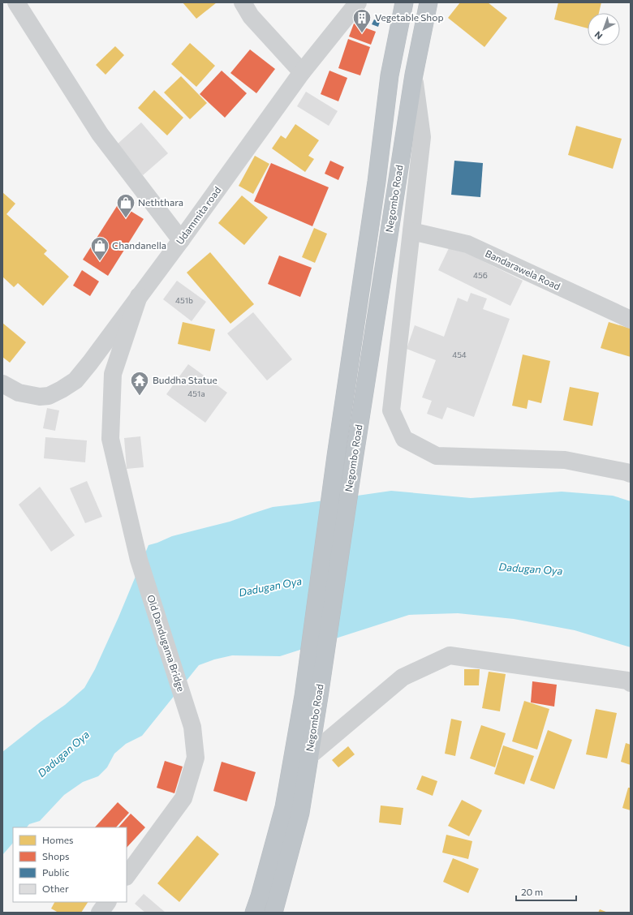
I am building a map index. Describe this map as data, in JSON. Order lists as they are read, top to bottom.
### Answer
{
  "streets": {
    "highway": ["Negombo Road"],
    "street": ["Udammita road", "Bandarawela Road", "Old Dandugama Bridge"]
  },
  "crossings": [
    ["Udammita road", "Old Dandugama Bridge"]
  ],
  "water": ["Dadugan Oya"],
  "places": {
    "building": ["Vegetable Shop"],
    "shop": ["Neththara", "Chandanella"],
    "temple": ["Buddha Statue"]
  },
  "house_numbers": [
    "456",
    "451b",
    "454",
    "451a"
  ],
  "legend": [
    "Homes",
    "Shops",
    "Public",
    "Other"
  ],
  "scale_bar": "20 m",
  "north": "bottom left"
}
